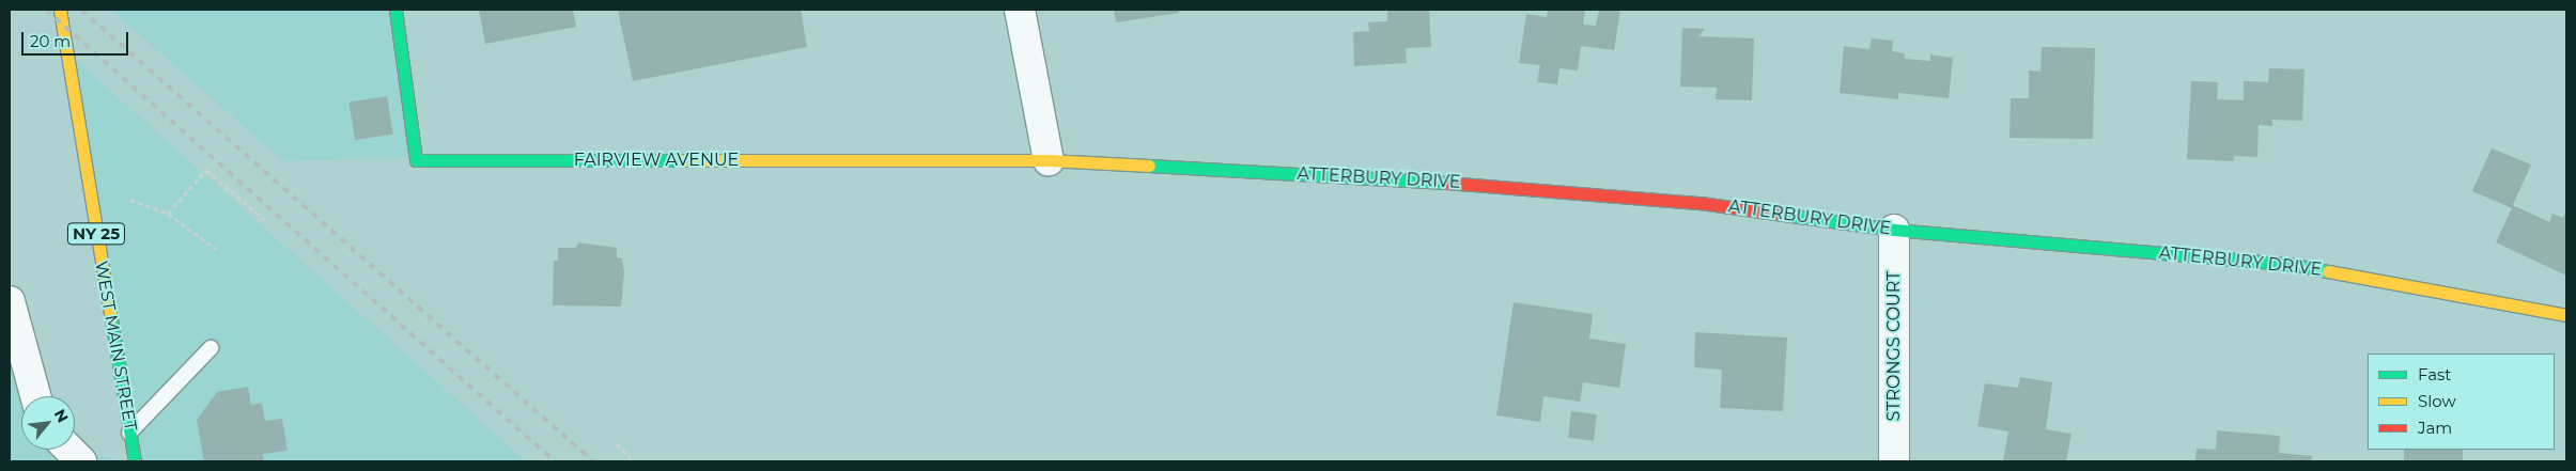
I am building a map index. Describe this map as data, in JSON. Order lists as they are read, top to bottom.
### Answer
{
  "streets": {
    "street": [
      "FAIRVIEW AVENUE",
      "ATTERBURY DRIVE",
      "NY 25",
      "WEST MAIN STREET",
      "STRONGS COURT"
    ]
  },
  "crossings": [
    ["FAIRVIEW AVENUE", "ATTERBURY DRIVE"],
    ["ATTERBURY DRIVE", "STRONGS COURT"]
  ],
  "legend": ["Fast", "Slow", "Jam"],
  "scale_bar": "20 m",
  "north": "top right"
}
